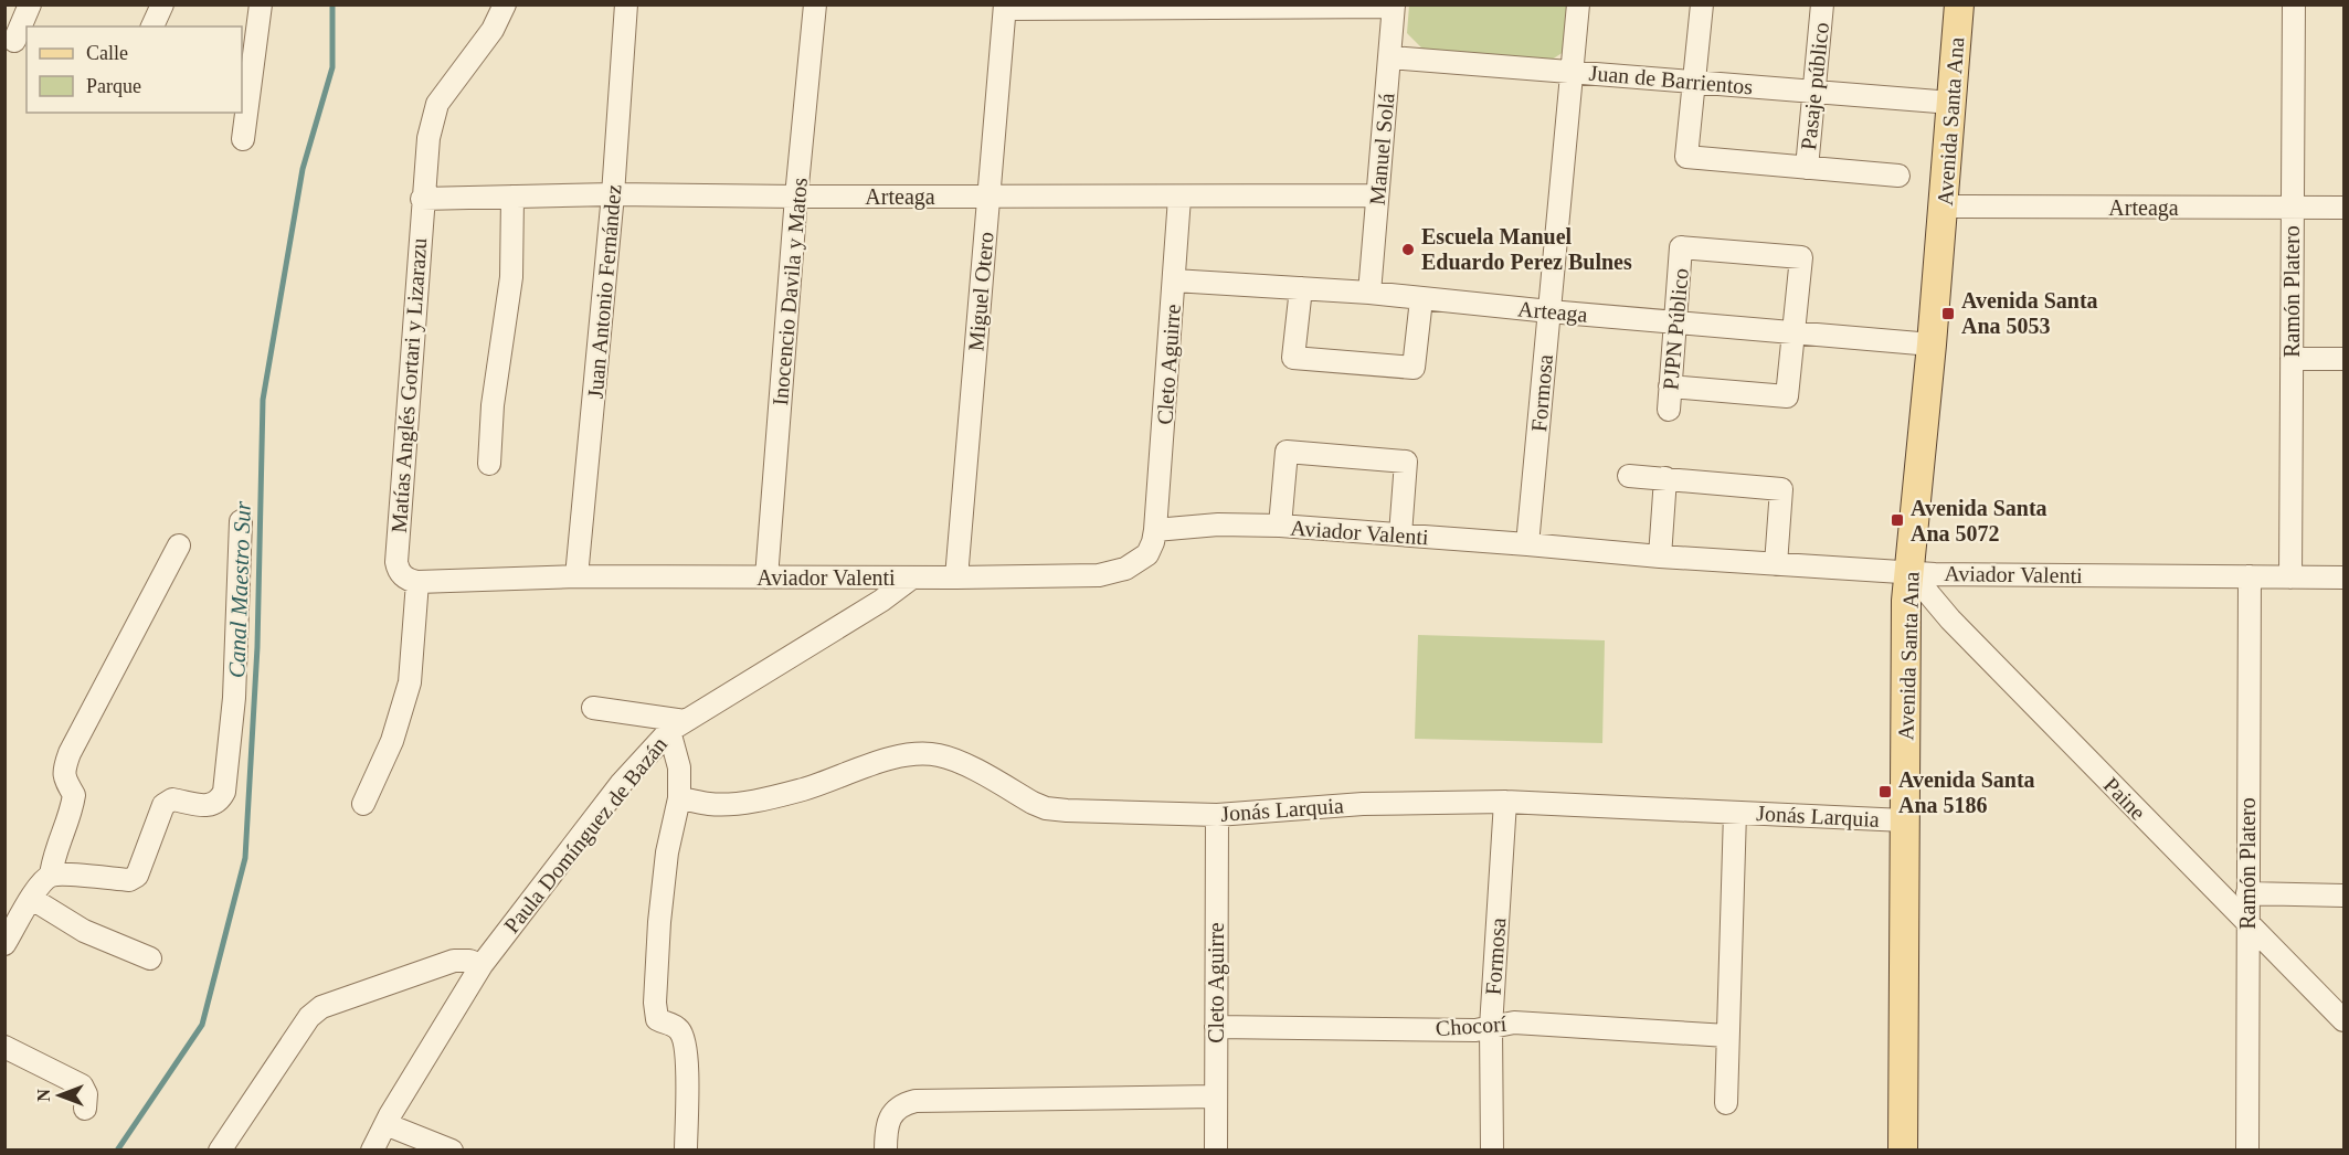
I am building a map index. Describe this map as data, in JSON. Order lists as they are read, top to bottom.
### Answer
{
  "streets": {
    "main road": ["Avenida Santa Ana"],
    "street": [
      "Juan de Barrientos",
      "Pasaje público",
      "Manuel Solá",
      "Arteaga",
      "Juan Antonio Fernández",
      "Inocencio Davila y Matos",
      "Miguel Otero",
      "Ramón Platero",
      "PJPN Público",
      "Cleto Aguirre",
      "Matías Anglés Gortari y Lizarazu",
      "Formosa",
      "Aviador Valenti",
      "Paine",
      "Jonás Larquia",
      "Paula Domínguez de Bazán",
      "Chocorí"
    ]
  },
  "crossings": [
    ["Juan de Barrientos", "Pasaje público"],
    ["Juan de Barrientos", "Avenida Santa Ana"],
    ["Juan de Barrientos", "Manuel Solá"],
    ["Juan de Barrientos", "Formosa"],
    ["Avenida Santa Ana", "Arteaga"],
    ["Avenida Santa Ana", "Aviador Valenti"],
    ["Avenida Santa Ana", "Paine"],
    ["Avenida Santa Ana", "Jonás Larquia"],
    ["Manuel Solá", "Arteaga"],
    ["Arteaga", "Juan Antonio Fernández"],
    ["Arteaga", "Inocencio Davila y Matos"],
    ["Arteaga", "Miguel Otero"],
    ["Arteaga", "Ramón Platero"],
    ["Arteaga", "PJPN Público"],
    ["Arteaga", "Cleto Aguirre"],
    ["Arteaga", "Matías Anglés Gortari y Lizarazu"],
    ["Arteaga", "Formosa"],
    ["Juan Antonio Fernández", "Aviador Valenti"],
    ["Inocencio Davila y Matos", "Aviador Valenti"],
    ["Miguel Otero", "Aviador Valenti"],
    ["Ramón Platero", "Aviador Valenti"],
    ["Ramón Platero", "Paine"],
    ["Cleto Aguirre", "Aviador Valenti"],
    ["Cleto Aguirre", "Jonás Larquia"],
    ["Cleto Aguirre", "Chocorí"],
    ["Matías Anglés Gortari y Lizarazu", "Aviador Valenti"],
    ["Formosa", "Aviador Valenti"],
    ["Formosa", "Jonás Larquia"],
    ["Formosa", "Chocorí"],
    ["Aviador Valenti", "Paine"],
    ["Aviador Valenti", "Paula Domínguez de Bazán"]
  ],
  "water": ["Canal Maestro Sur"],
  "places": {
    "other": ["Escuela Manuel Eduardo Perez Bulnes"],
    "transit": ["Avenida Santa Ana 5053", "Avenida Santa Ana 5072", "Avenida Santa Ana 5186"]
  },
  "legend": ["Calle", "Parque"],
  "north": "left"
}
